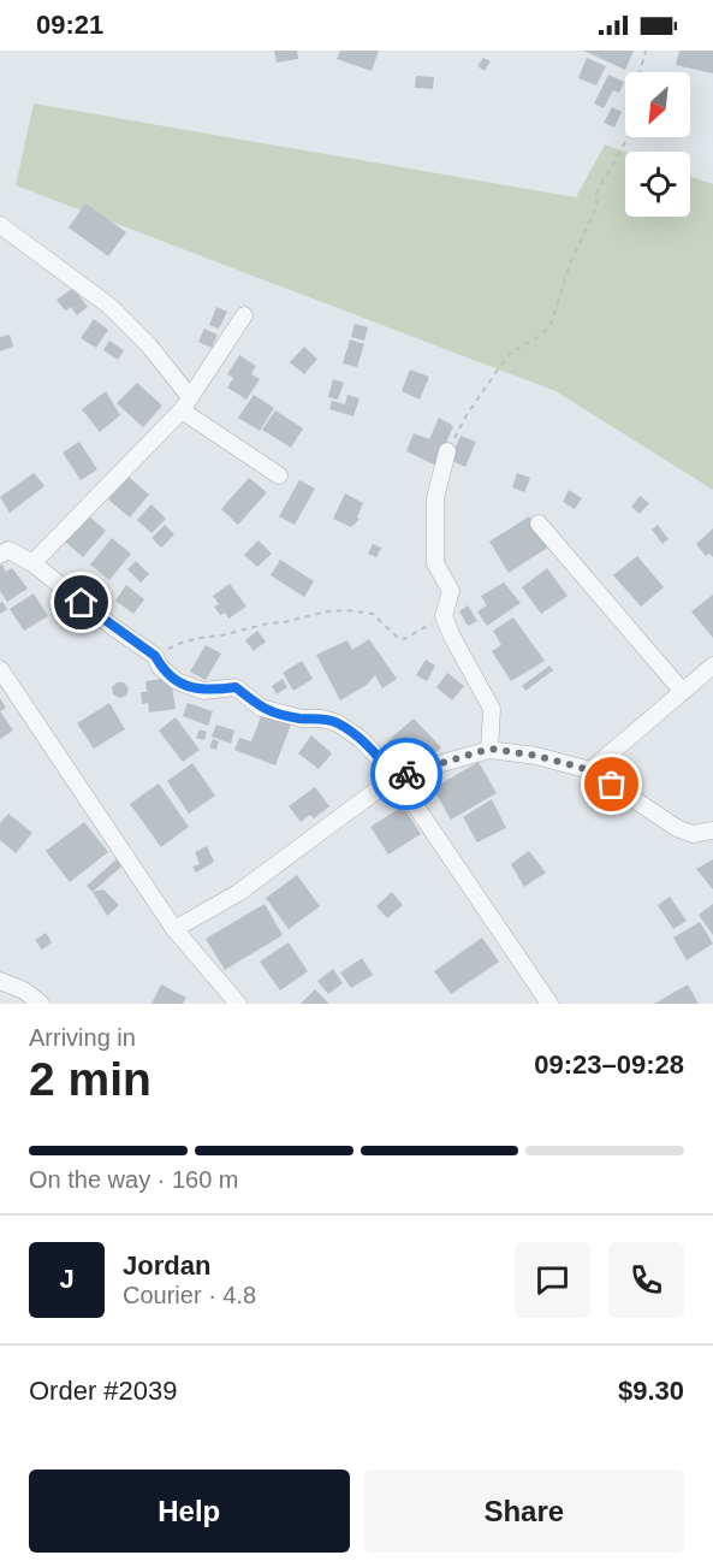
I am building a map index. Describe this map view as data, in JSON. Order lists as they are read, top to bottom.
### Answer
{
  "north": "bottom left",
  "page": {
    "status": "09:21",
    "heading": ["2 min", "Arriving in", "09:23–09:28"],
    "panel": [
      "Jordan",
      "Courier · 4.8",
      "Order #2039",
      "$9.30"
    ],
    "bar": "On the way · 160 m",
    "round": "J",
    "buttons": ["Help", "Share"]
  }
}
